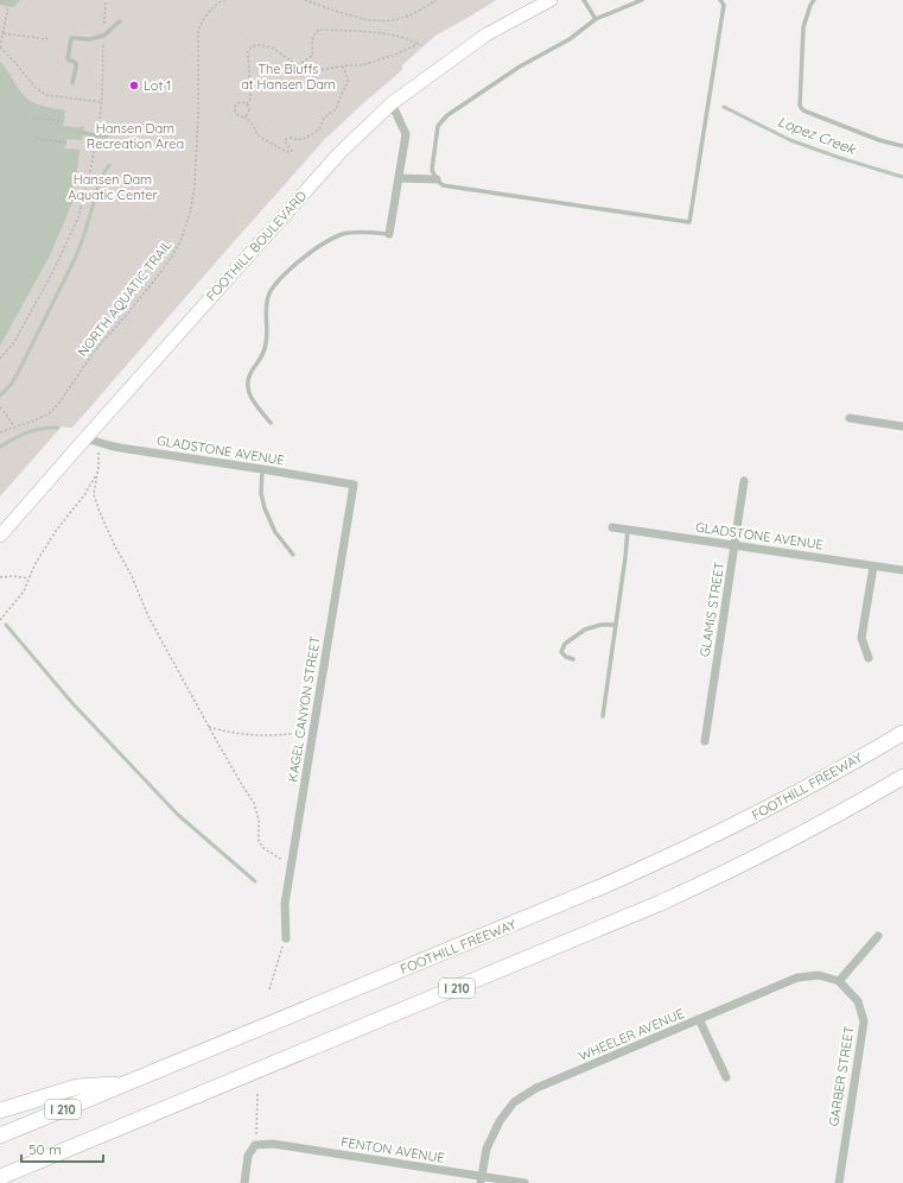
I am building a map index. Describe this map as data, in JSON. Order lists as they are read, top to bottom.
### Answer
{
  "streets": {
    "highway": ["FOOTHILL FREEWAY", "I 210"],
    "main road": ["FOOTHILL BOULEVARD"],
    "street": [
      "GLADSTONE AVENUE",
      "GLAMIS STREET",
      "KAGEL CANYON STREET",
      "WHEELER AVENUE",
      "GARBER STREET",
      "FENTON AVENUE"
    ],
    "path": ["NORTH AQUATIC TRAIL"]
  },
  "crossings": [
    ["FOOTHILL BOULEVARD", "GLADSTONE AVENUE"],
    ["GLADSTONE AVENUE", "GLAMIS STREET"],
    ["GLADSTONE AVENUE", "KAGEL CANYON STREET"],
    ["WHEELER AVENUE", "GARBER STREET"],
    ["WHEELER AVENUE", "FENTON AVENUE"]
  ],
  "water": ["Lopez Creek"],
  "parks": ["The Bluffs at Hansen Dam", "Hansen Dam Recreation Area", "Hansen Dam Aquatic Center"],
  "places": ["Lot 1"],
  "scale_bar": "50 m"
}
